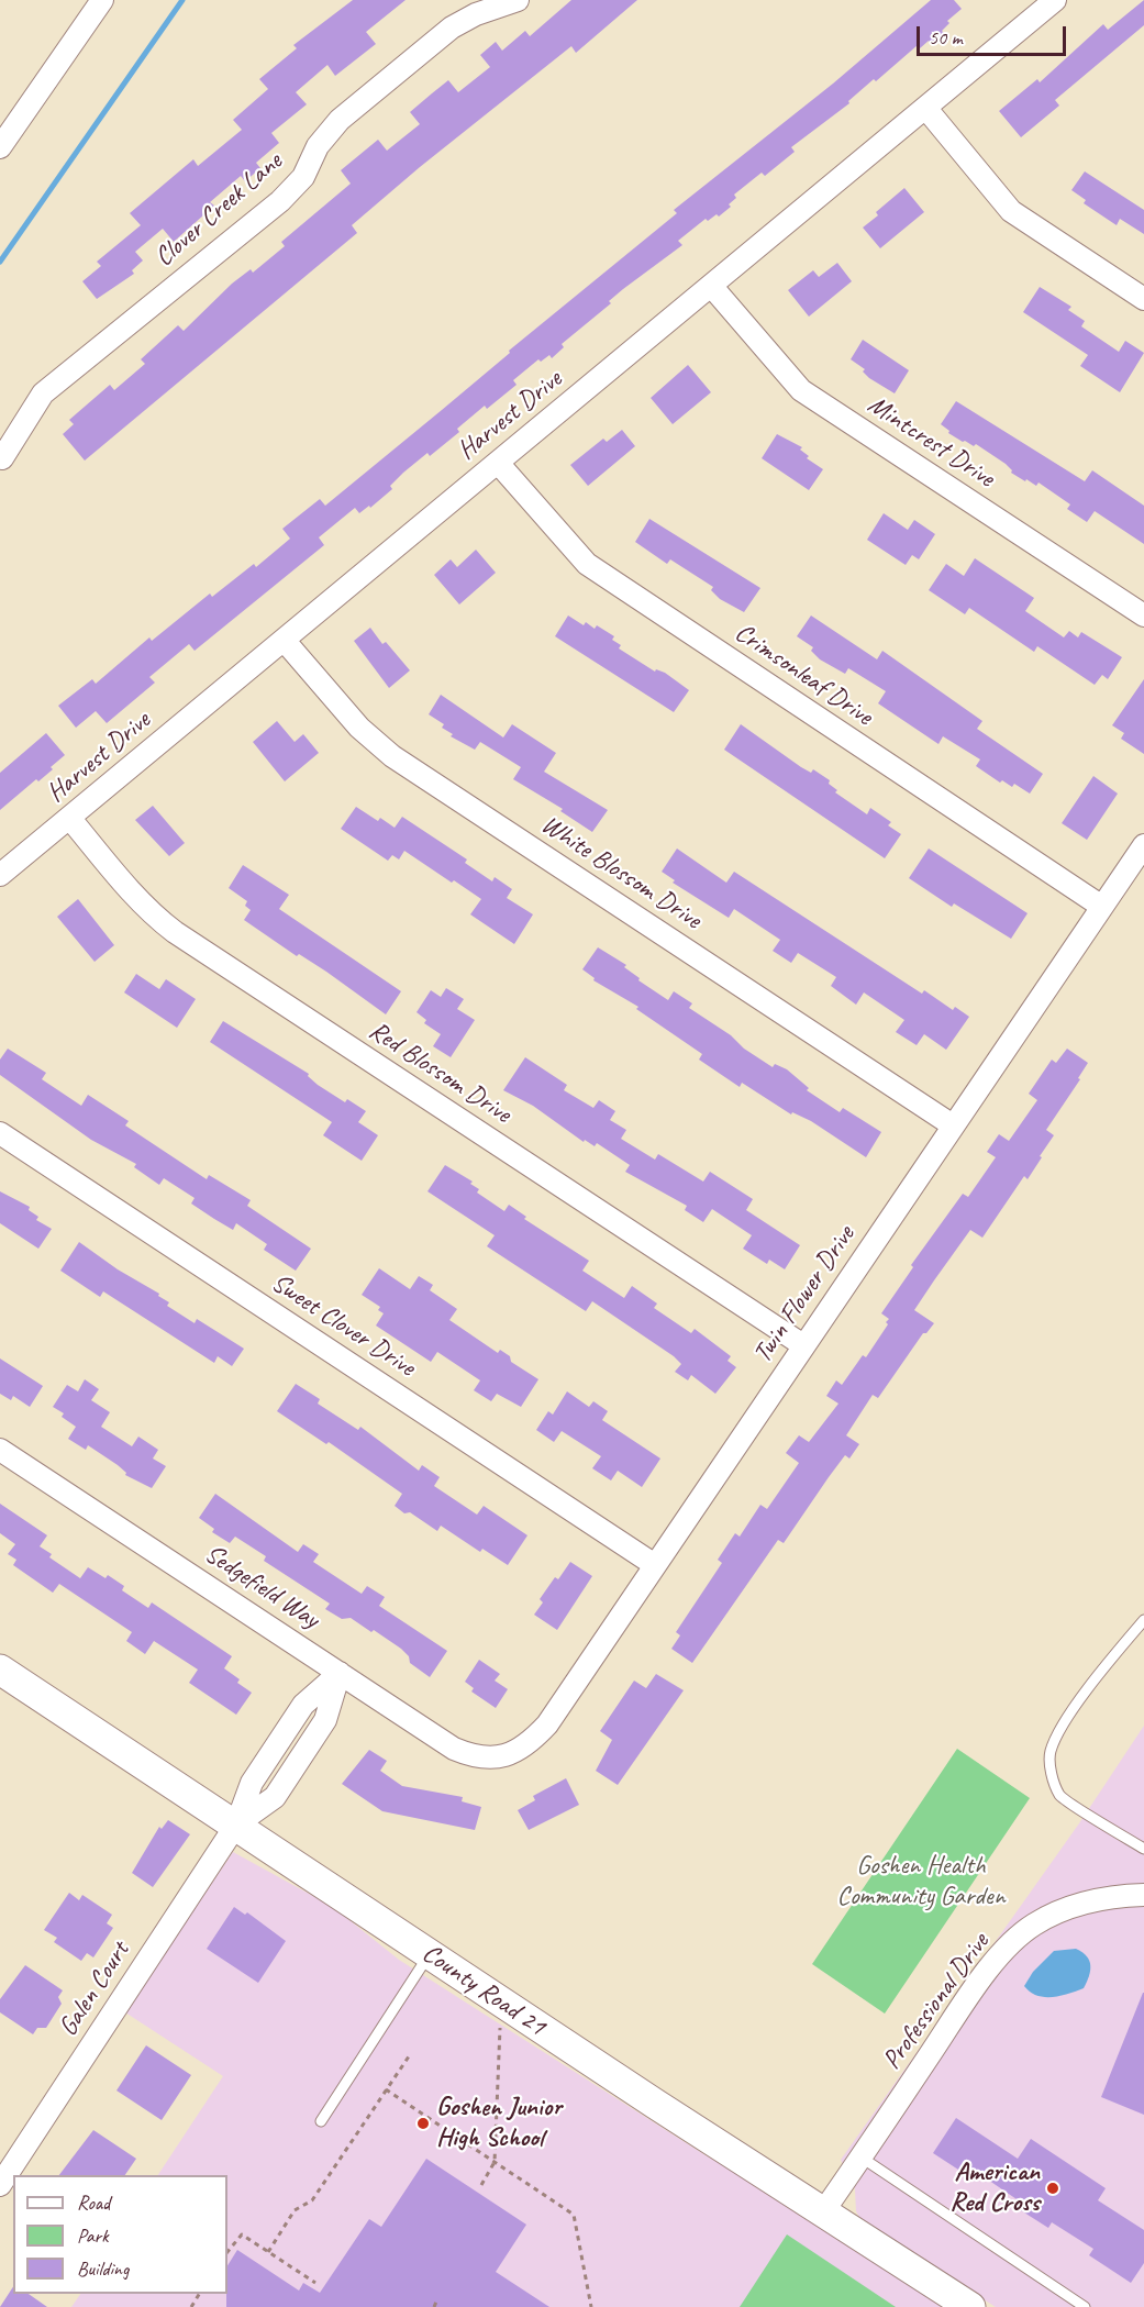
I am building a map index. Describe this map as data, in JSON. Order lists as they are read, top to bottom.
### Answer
{
  "streets": {
    "street": [
      "Clover Creek Lane",
      "Harvest Drive",
      "Mintcrest Drive",
      "Crimsonleaf Drive",
      "White Blossom Drive",
      "Red Blossom Drive",
      "Twin Flower Drive",
      "Sweet Clover Drive",
      "Sedgefield Way",
      "Galen Court",
      "County Road 21",
      "Professional Drive"
    ]
  },
  "crossings": [
    ["Harvest Drive", "Mintcrest Drive"],
    ["Harvest Drive", "Crimsonleaf Drive"],
    ["Harvest Drive", "White Blossom Drive"],
    ["Harvest Drive", "Red Blossom Drive"],
    ["Crimsonleaf Drive", "Twin Flower Drive"],
    ["White Blossom Drive", "Twin Flower Drive"],
    ["Red Blossom Drive", "Twin Flower Drive"],
    ["Twin Flower Drive", "Sweet Clover Drive"],
    ["Twin Flower Drive", "Sedgefield Way"],
    ["Galen Court", "County Road 21"],
    ["County Road 21", "Professional Drive"]
  ],
  "parks": ["Goshen Health Community Garden"],
  "places": ["Goshen Junior High School", "American Red Cross"],
  "legend": ["Road", "Park", "Building"],
  "scale_bar": "50 m"
}
